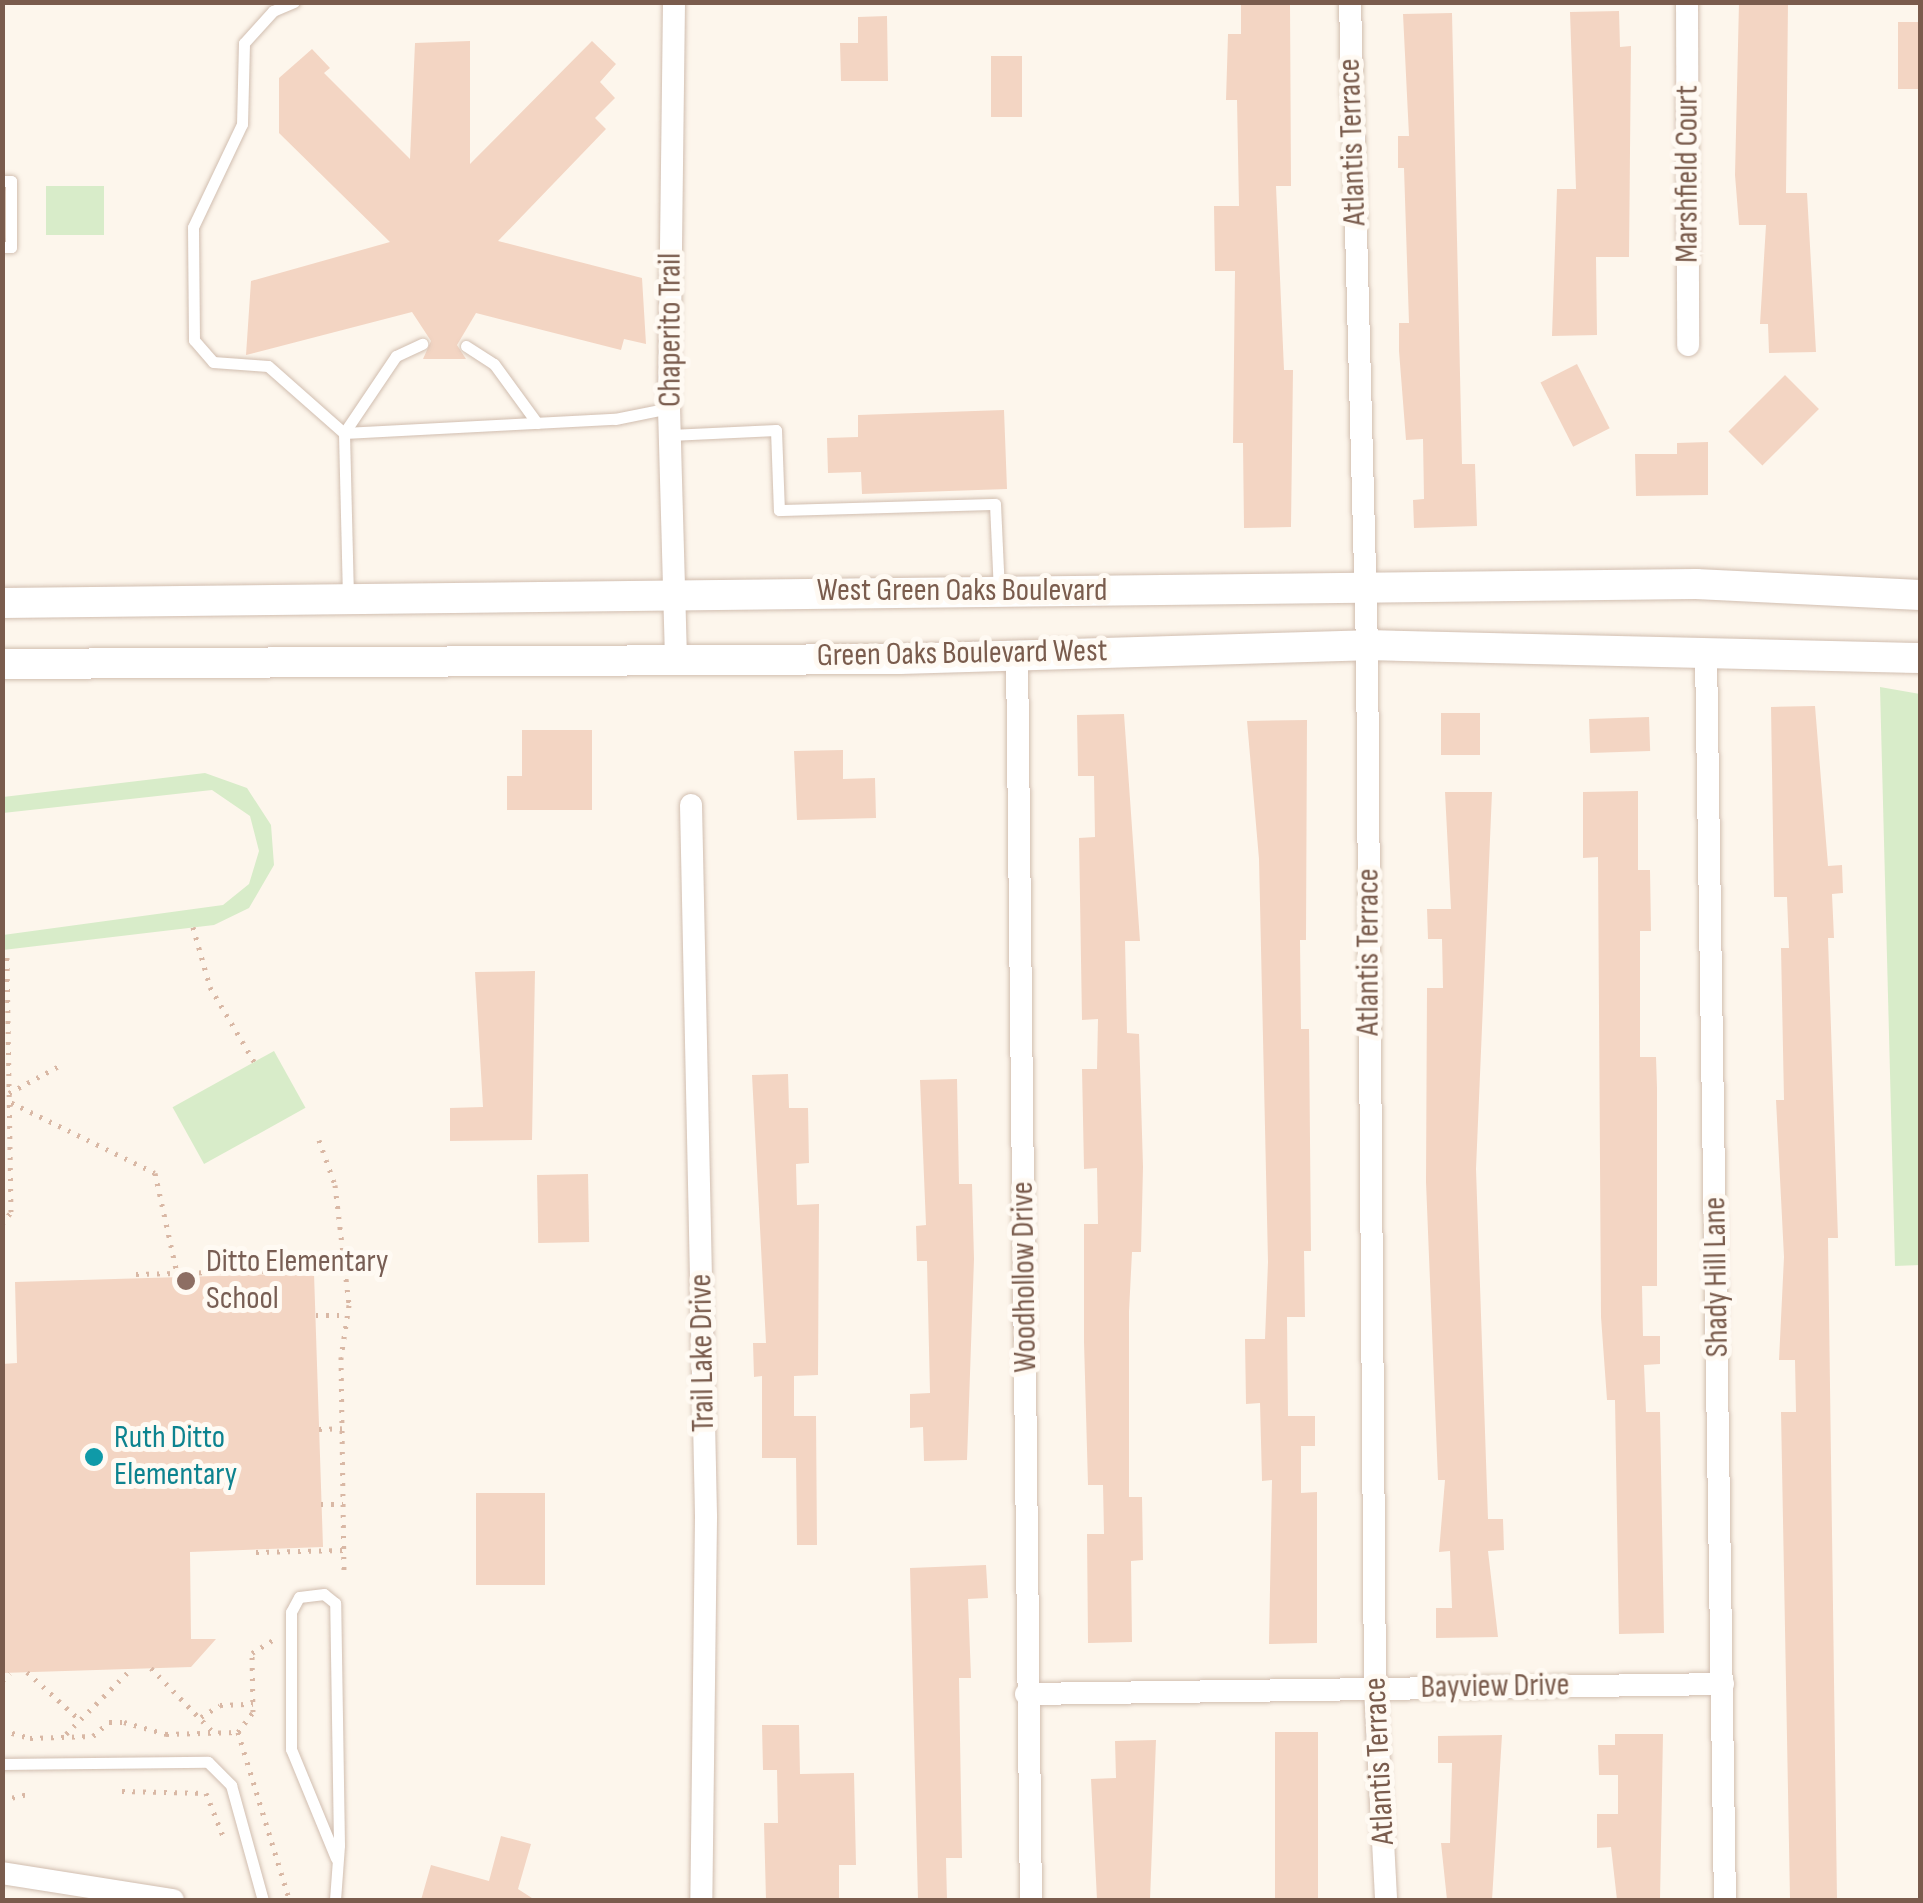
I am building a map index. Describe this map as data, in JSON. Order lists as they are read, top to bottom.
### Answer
{
  "streets": {
    "main road": ["West Green Oaks Boulevard", "Green Oaks Boulevard West"],
    "street": [
      "Atlantis Terrace",
      "Marshfield Court",
      "Chaperito Trail",
      "Woodhollow Drive",
      "Shady Hill Lane",
      "Trail Lake Drive",
      "Bayview Drive"
    ]
  },
  "crossings": [
    ["Atlantis Terrace", "West Green Oaks Boulevard"],
    ["Atlantis Terrace", "Green Oaks Boulevard West"],
    ["Atlantis Terrace", "Bayview Drive"],
    ["Chaperito Trail", "West Green Oaks Boulevard"],
    ["Chaperito Trail", "Green Oaks Boulevard West"],
    ["Green Oaks Boulevard West", "Woodhollow Drive"],
    ["Green Oaks Boulevard West", "Shady Hill Lane"],
    ["Woodhollow Drive", "Bayview Drive"],
    ["Shady Hill Lane", "Bayview Drive"]
  ],
  "places": ["Ditto Elementary School", "Ruth Ditto Elementary"]
}
